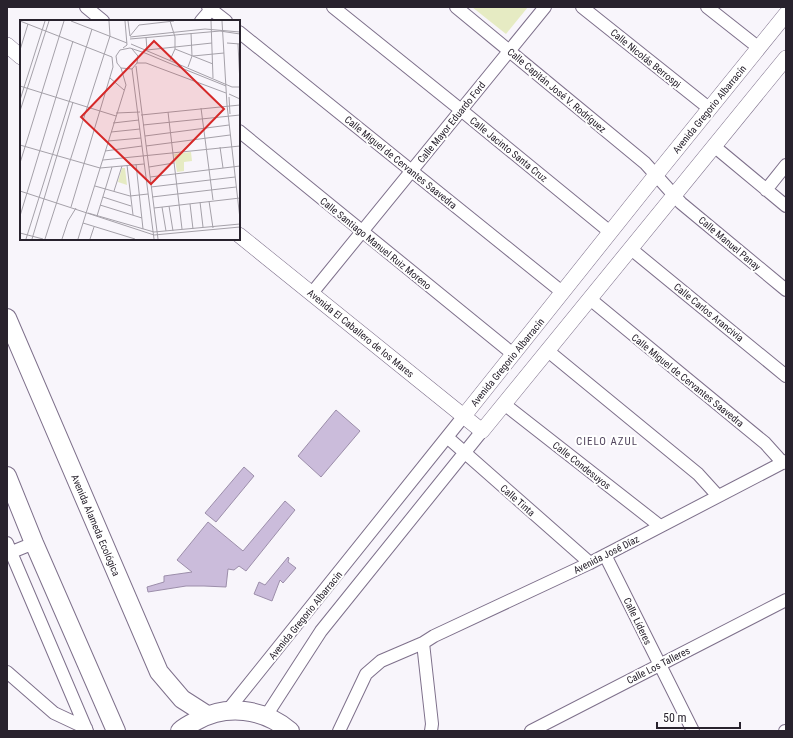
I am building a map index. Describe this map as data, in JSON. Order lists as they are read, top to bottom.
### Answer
{
  "streets": {
    "main road": ["Avenida Alameda Ecológica"],
    "street": [
      "Calle Nicolás Berrospi",
      "Calle Capitán José V. Rodríguez",
      "Avenida Gregorio Albarracín",
      "Calle Mayor Eduardo Ford",
      "Calle Jacinto Santa Cruz",
      "Calle Miguel de Cervantes Saavedra",
      "Calle Santiago Manuel Ruiz Moreno",
      "Calle Manuel Panay",
      "Calle Carlos Arancivia",
      "Avenida El Caballero de los Mares",
      "Calle Condesuyos",
      "Calle Tinta",
      "Avenida José Díaz",
      "Calle Líderes",
      "Calle Los Talleres"
    ]
  },
  "crossings": [
    ["Calle Nicolás Berrospi", "Avenida Gregorio Albarracín"],
    ["Calle Capitán José V. Rodríguez", "Avenida Gregorio Albarracín"],
    ["Calle Capitán José V. Rodríguez", "Calle Mayor Eduardo Ford"],
    ["Calle Capitán José V. Rodríguez", "Calle Manuel Panay"],
    ["Avenida Gregorio Albarracín", "Calle Jacinto Santa Cruz"],
    ["Avenida Gregorio Albarracín", "Calle Miguel de Cervantes Saavedra"],
    ["Avenida Gregorio Albarracín", "Calle Santiago Manuel Ruiz Moreno"],
    ["Avenida Gregorio Albarracín", "Avenida El Caballero de los Mares"],
    ["Avenida Gregorio Albarracín", "Calle Tinta"],
    ["Calle Mayor Eduardo Ford", "Calle Jacinto Santa Cruz"],
    ["Calle Mayor Eduardo Ford", "Calle Miguel de Cervantes Saavedra"],
    ["Calle Mayor Eduardo Ford", "Calle Santiago Manuel Ruiz Moreno"],
    ["Calle Mayor Eduardo Ford", "Avenida El Caballero de los Mares"],
    ["Calle Miguel de Cervantes Saavedra", "Avenida José Díaz"],
    ["Calle Condesuyos", "Avenida José Díaz"],
    ["Calle Tinta", "Avenida José Díaz"],
    ["Avenida José Díaz", "Calle Líderes"],
    ["Calle Líderes", "Calle Los Talleres"]
  ],
  "districts": ["CIELO AZUL"],
  "scale_bar": "50 m"
}
